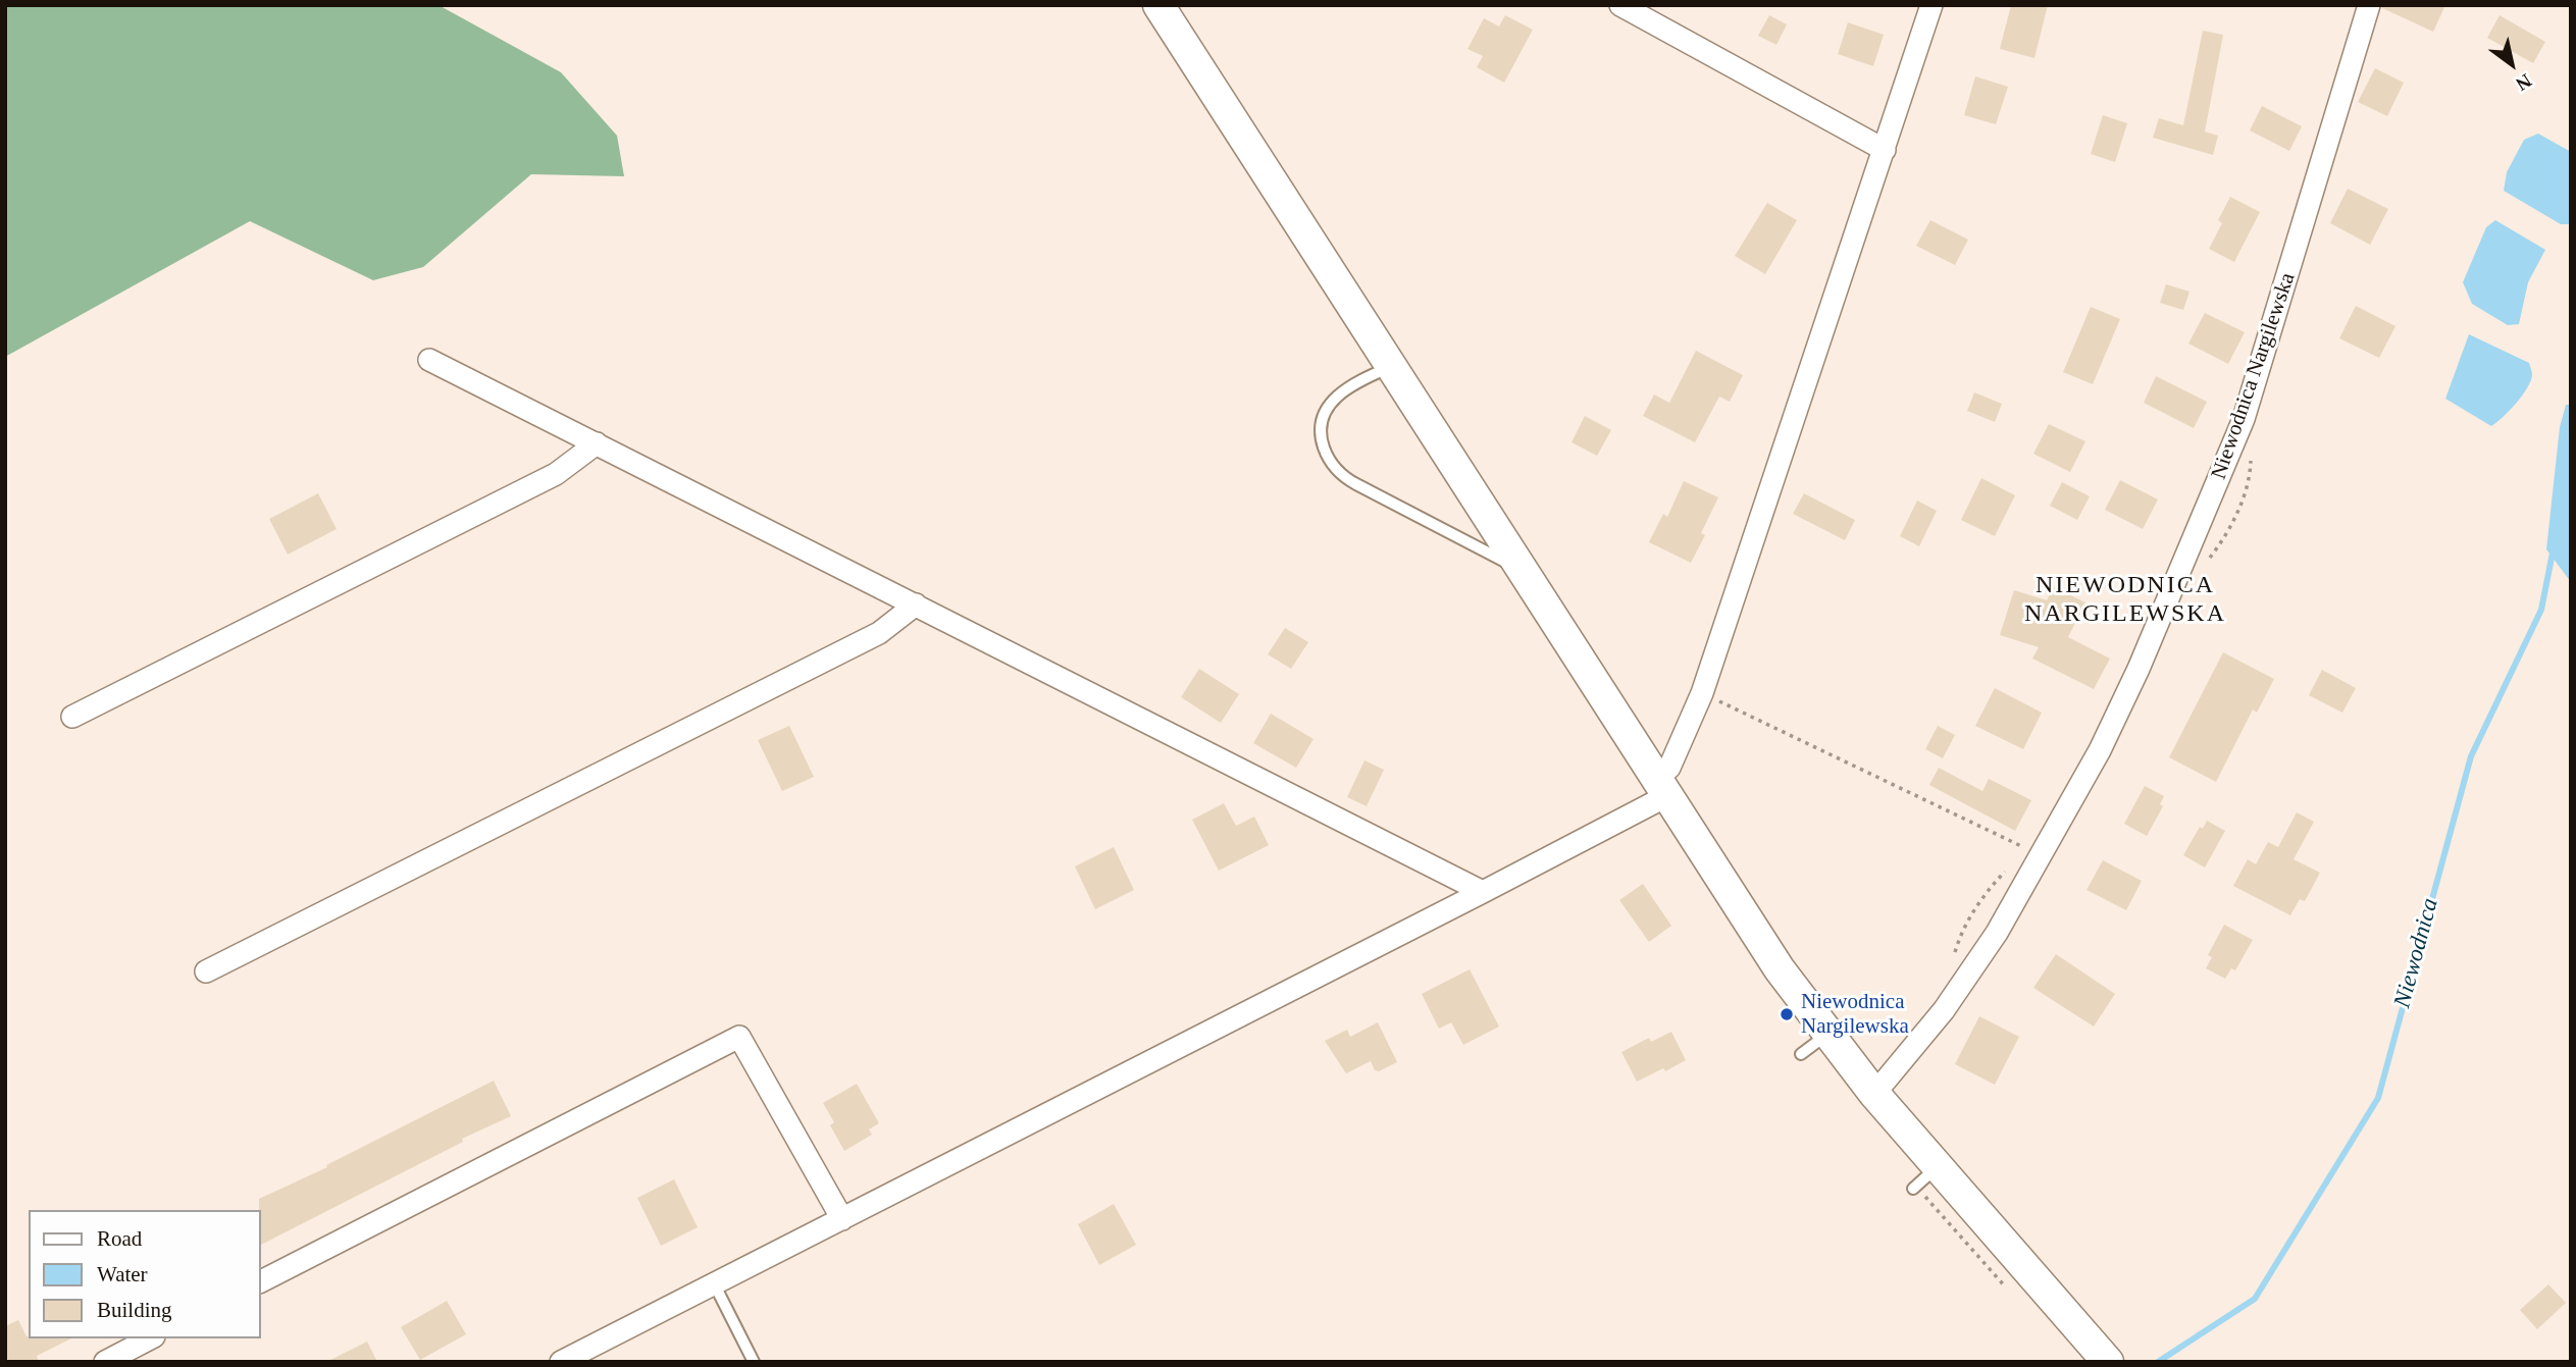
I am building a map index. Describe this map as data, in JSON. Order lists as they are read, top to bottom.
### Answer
{
  "streets": {
    "street": ["Niewodnica Nargilewska"]
  },
  "districts": ["NIEWODNICA NARGILEWSKA"],
  "water": ["Niewodnica"],
  "places": ["Niewodnica Nargilewska"],
  "legend": ["Road", "Water", "Building"],
  "north": "bottom right"
}
